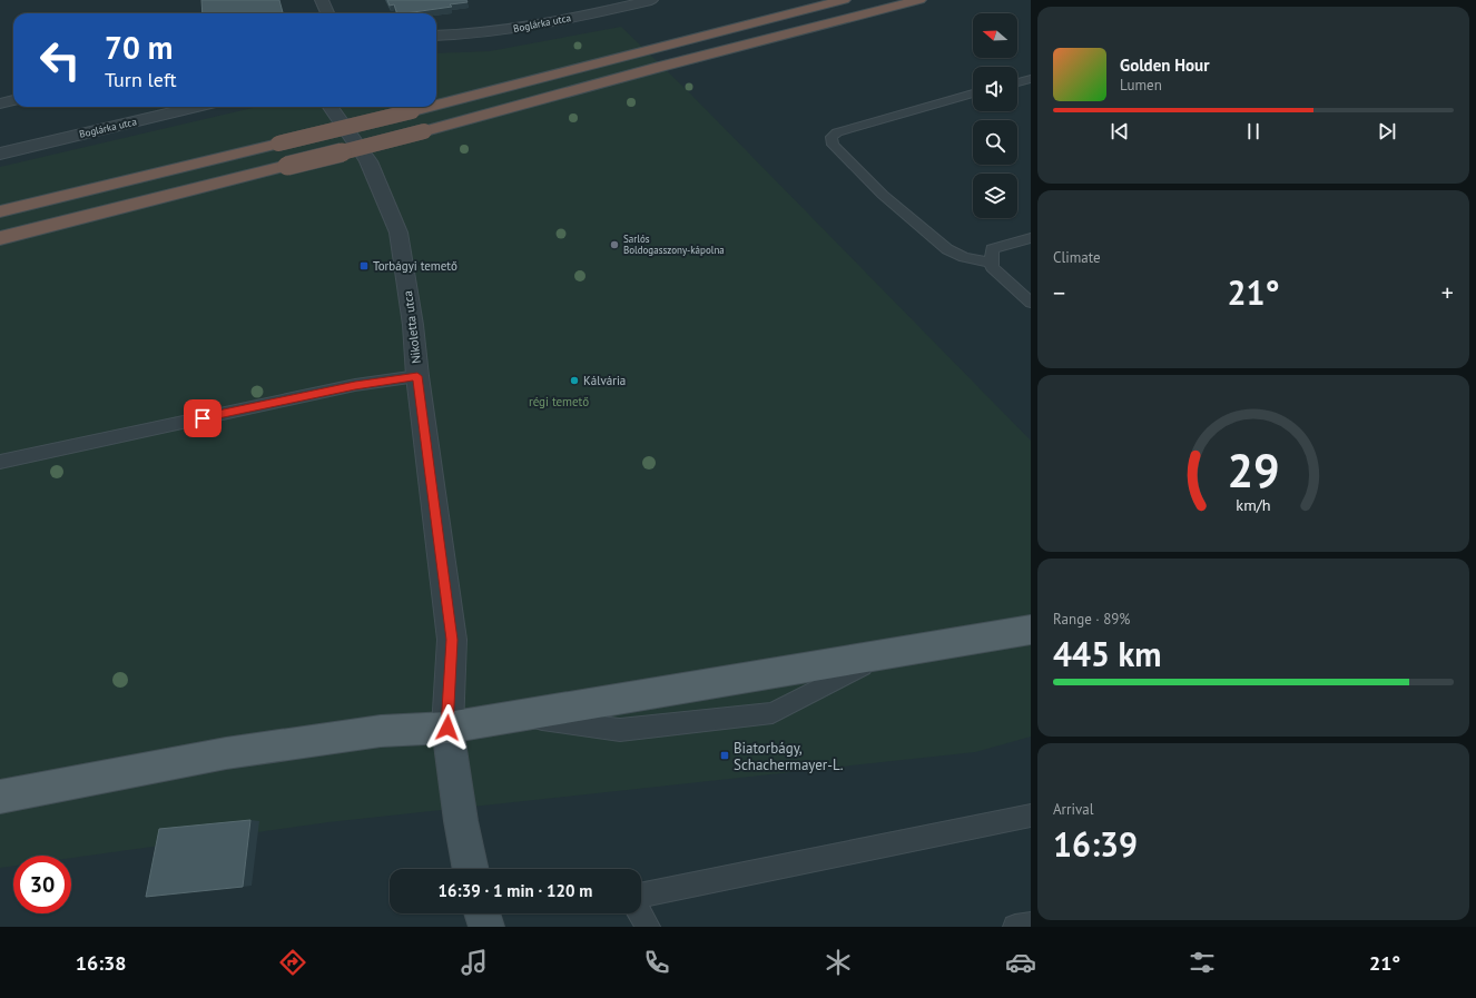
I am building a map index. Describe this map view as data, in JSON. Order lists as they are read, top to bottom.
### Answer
{
  "streets": {
    "street": ["Boglárka utca", "Nikoletta utca"]
  },
  "parks": ["régi temető"],
  "places": {
    "other": ["Sarlós Boldogasszony-kápolna", "Kálvária"],
    "transit": ["Torbágyi temető", "Biatorbágy, Schachermayer-L."]
  },
  "north": "left",
  "page": {
    "turn": ["70 m", "Turn left"],
    "song": ["Golden Hour", "Lumen"],
    "tile": [
      "Climate",
      ["Range · 89%", "445 km"],
      ["Arrival", "16:39"]
    ],
    "heat": ["−", "21°", "+"],
    "limit": "30",
    "trip": "16:39 · 1 min · 120 m",
    "tabs": ["16:38", "21°"],
    "gauge": ["29", "km/h"]
  }
}
